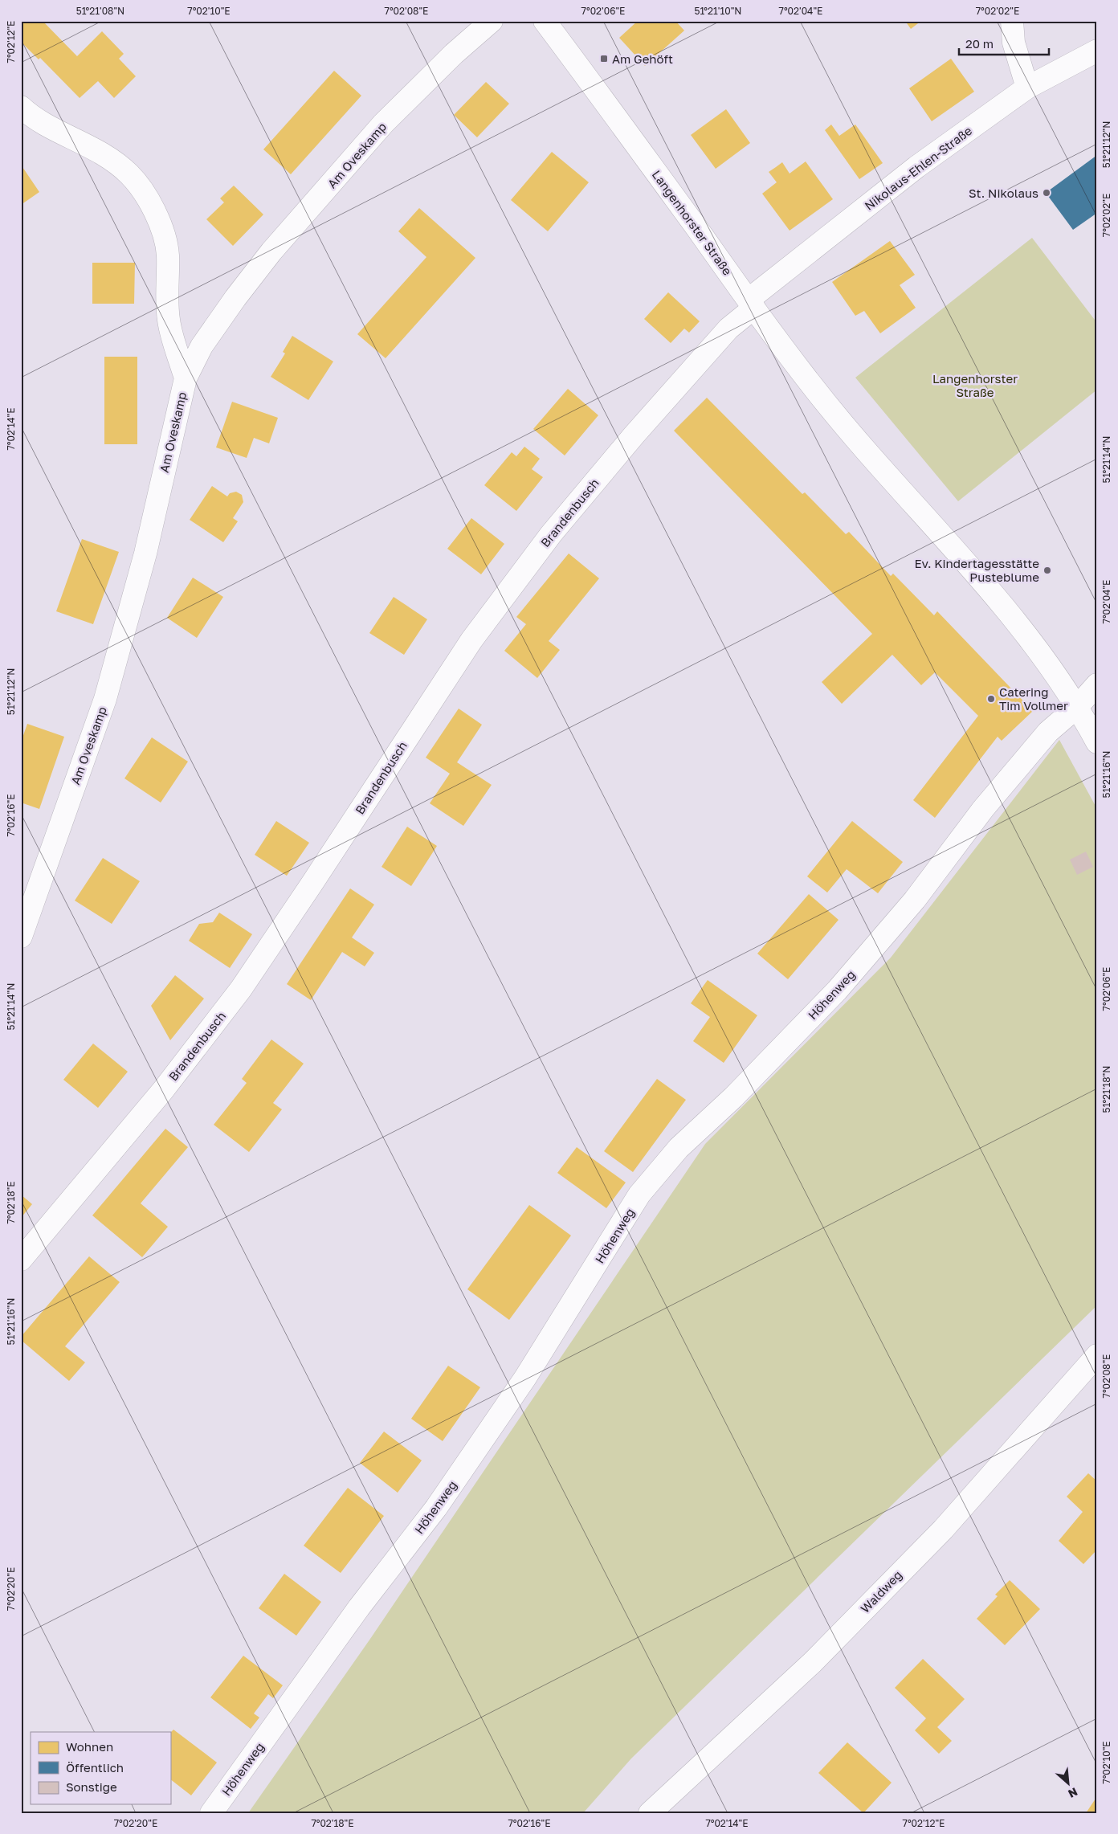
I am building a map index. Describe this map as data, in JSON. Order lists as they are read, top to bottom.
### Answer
{
  "streets": {
    "street": [
      "Am Oveskamp",
      "Nikolaus-Ehlen-Straße",
      "Langenhorster Straße",
      "Brandenbusch",
      "Höhenweg",
      "Waldweg"
    ]
  },
  "crossings": [
    ["Nikolaus-Ehlen-Straße", "Langenhorster Straße"],
    ["Nikolaus-Ehlen-Straße", "Brandenbusch"],
    ["Langenhorster Straße", "Brandenbusch"],
    ["Langenhorster Straße", "Höhenweg"]
  ],
  "parks": ["Langenhorster Straße"],
  "places": {
    "transit": ["Am Gehöft"],
    "other": ["St. Nikolaus", "Ev. Kindertagesstätte Pusteblume", "Catering Tim Vollmer"]
  },
  "legend": ["Wohnen", "Öffentlich", "Sonstige"],
  "scale_bar": "20 m",
  "north": "bottom right",
  "coordinates": [
    "51°21'08\"N",
    "7°02'10\"E",
    "7°02'08\"E",
    "7°02'06\"E",
    "51°21'10\"N",
    "7°02'04\"E",
    "7°02'02\"E",
    "7°02'12\"E",
    "51°21'12\"N",
    "7°02'14\"E",
    "51°21'14\"N",
    "51°21'16\"N",
    "7°02'16\"E",
    "51°21'18\"N",
    "7°02'18\"E",
    "7°02'20\"E"
  ]
}
